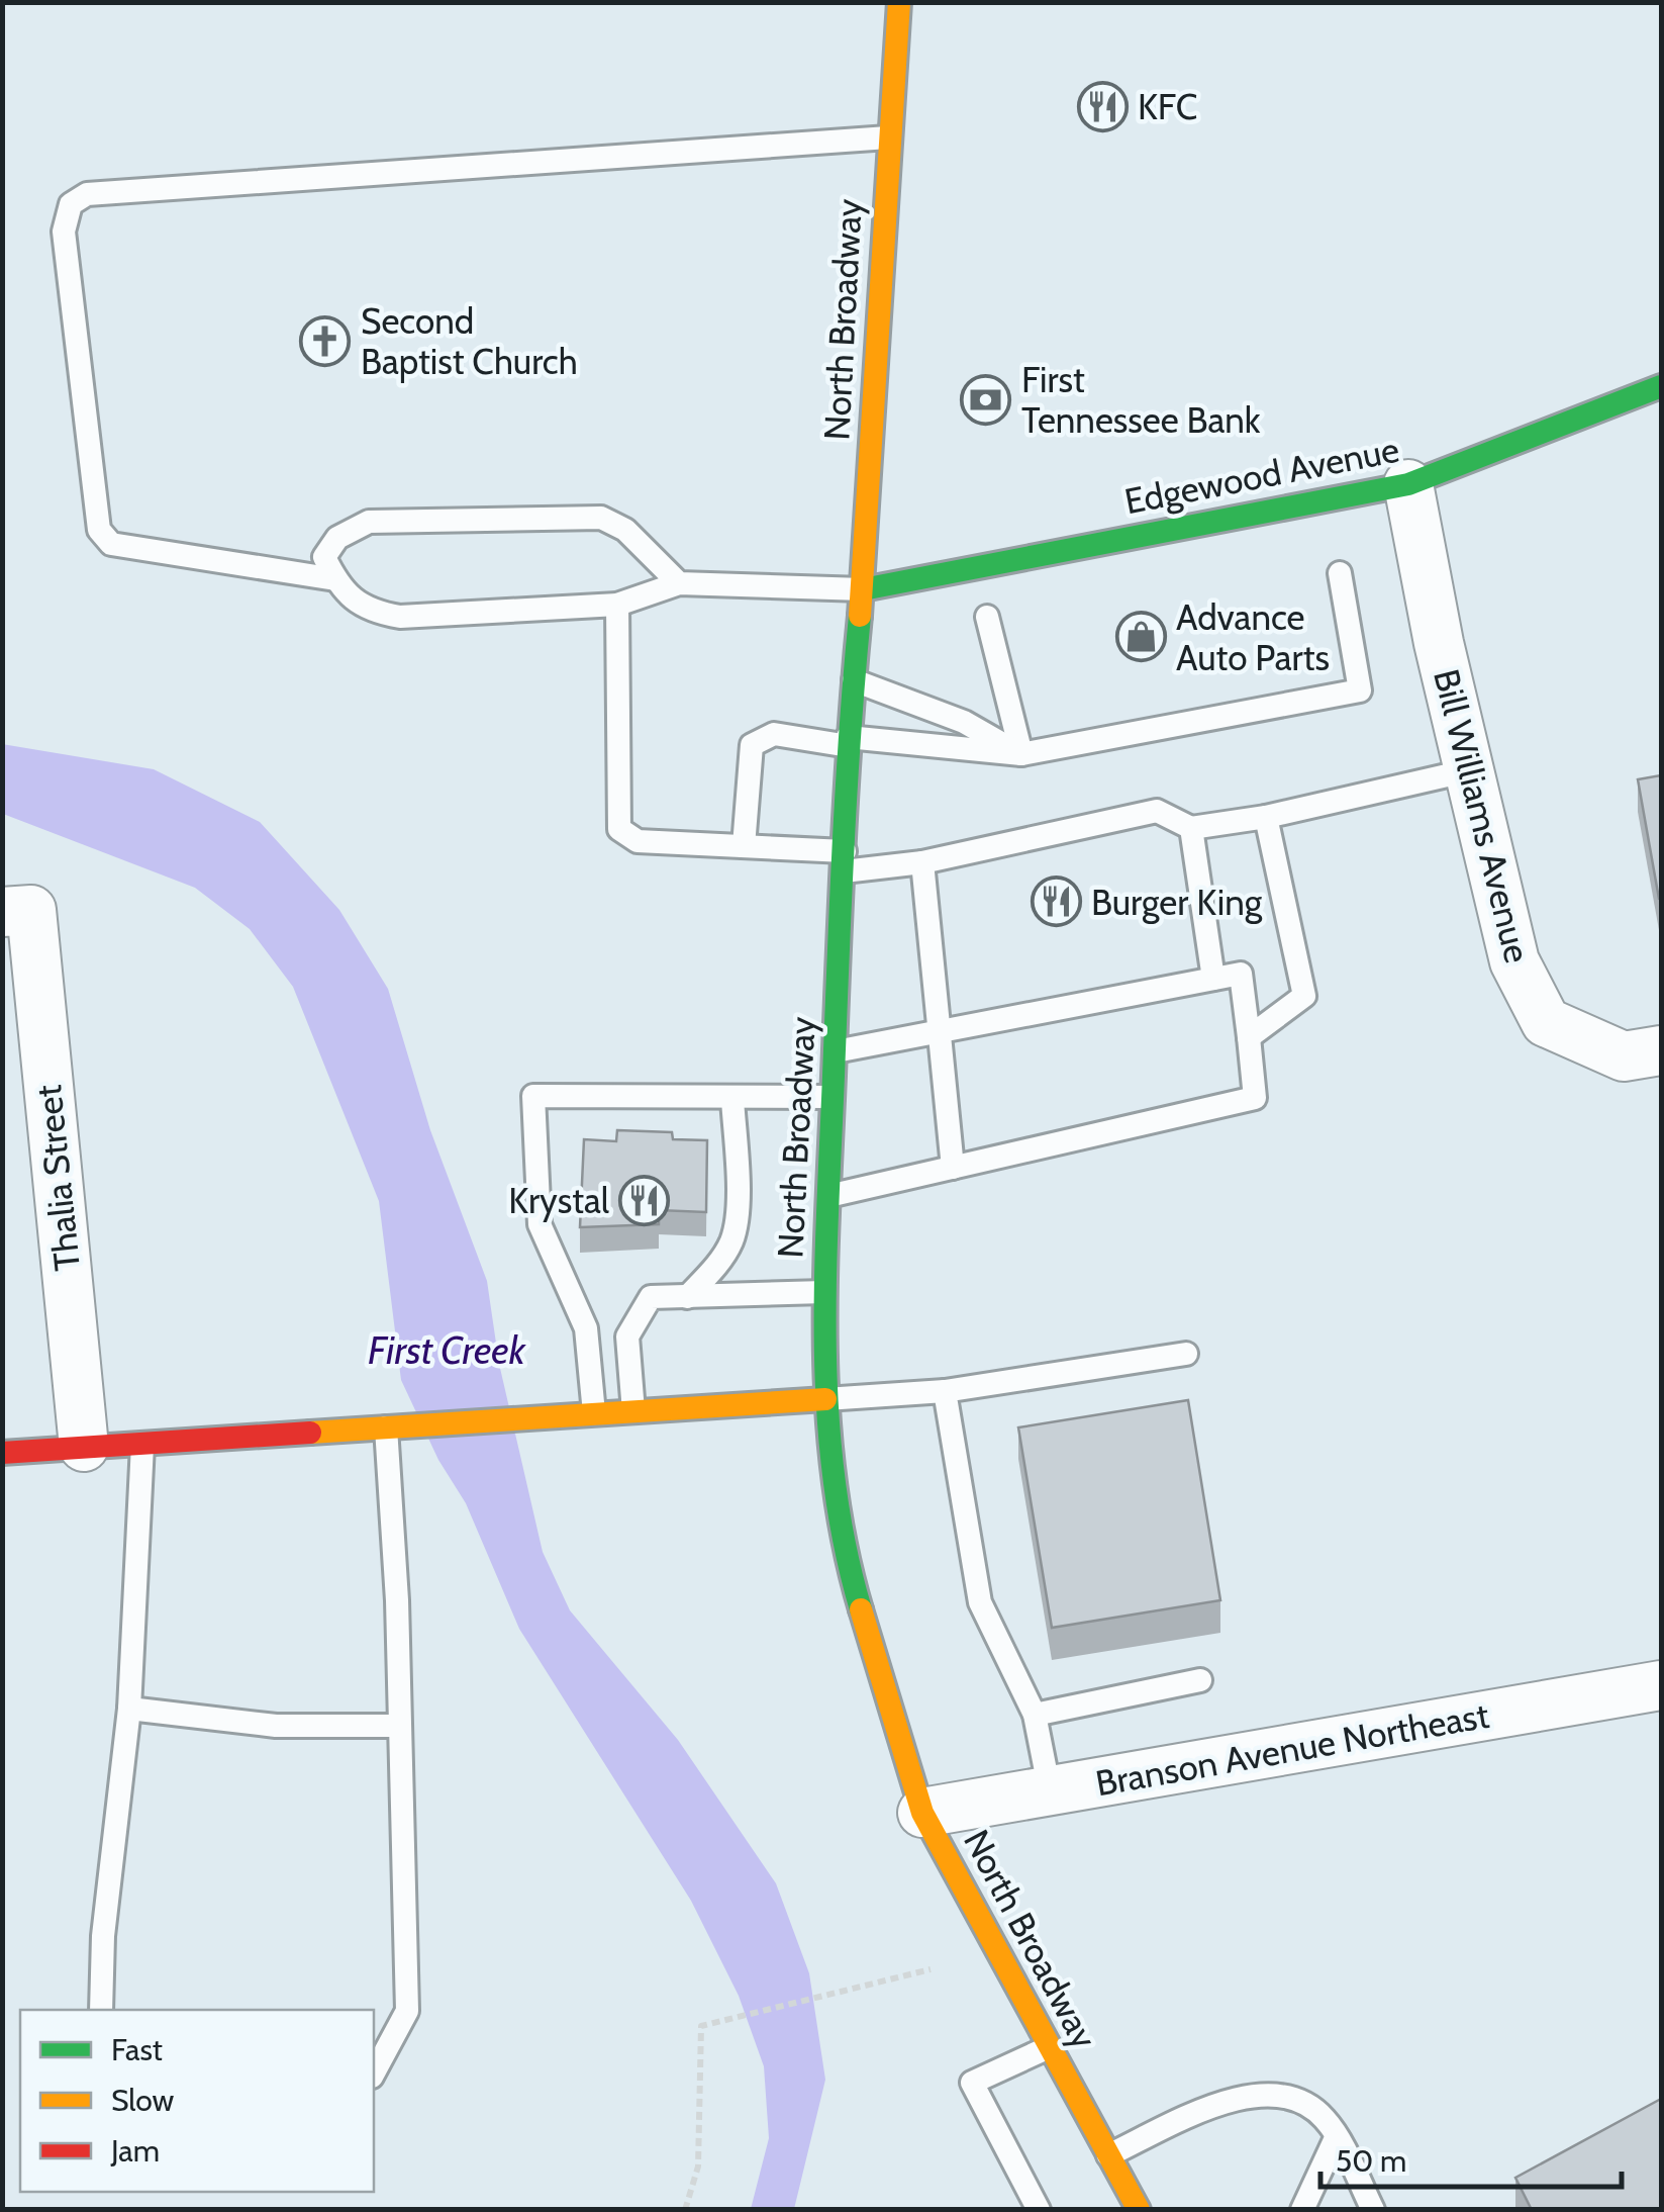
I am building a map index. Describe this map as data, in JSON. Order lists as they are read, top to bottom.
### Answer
{
  "streets": {
    "main road": ["North Broadway", "Edgewood Avenue"],
    "street": ["Bill Williams Avenue", "Thalia Street", "Branson Avenue Northeast"]
  },
  "crossings": [
    ["North Broadway", "Edgewood Avenue"],
    ["North Broadway", "Branson Avenue Northeast"],
    ["Edgewood Avenue", "Bill Williams Avenue"]
  ],
  "water": ["First Creek"],
  "places": {
    "restaurant": ["KFC", "Burger King", "Krystal"],
    "church": ["Second Baptist Church"],
    "bank": ["First Tennessee Bank"],
    "shop": ["Advance Auto Parts"]
  },
  "legend": ["Fast", "Slow", "Jam"],
  "scale_bar": "50 m"
}
